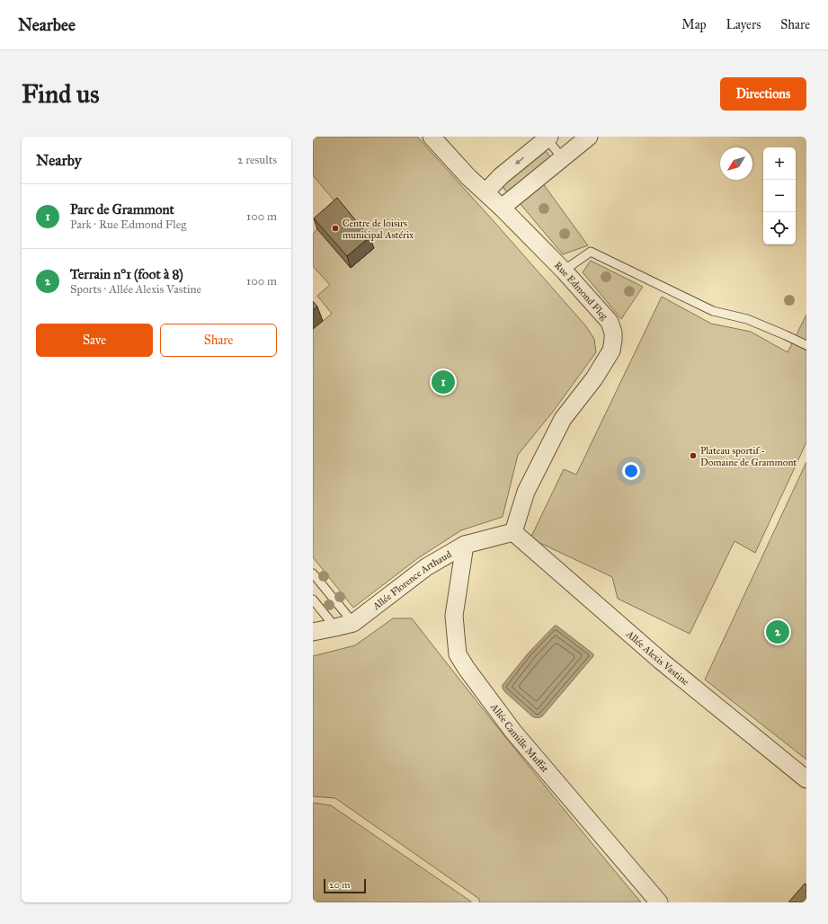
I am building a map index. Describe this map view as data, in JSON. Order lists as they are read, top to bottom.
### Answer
{
  "streets": {
    "street": [
      "Rue Edmond Fleg",
      "Allée Florence Arthaud",
      "Allée Alexis Vastine",
      "Allée Camille Muffat"
    ]
  },
  "crossings": [
    ["Rue Edmond Fleg", "Allée Florence Arthaud"],
    ["Rue Edmond Fleg", "Allée Alexis Vastine"],
    ["Allée Florence Arthaud", "Allée Alexis Vastine"],
    ["Allée Florence Arthaud", "Allée Camille Muffat"]
  ],
  "places": ["Centre de loisirs municipal Astérix", "Plateau sportif - Domaine de Grammont"],
  "scale_bar": "20 m",
  "north": "bottom left",
  "page": {
    "header": "Nearbee",
    "nav": ["Map", "Layers", "Share"],
    "buttons": [
      "Directions",
      ["Save", "Share"]
    ],
    "title": "Find us",
    "heading": ["Nearby", "2 results"],
    "map_buttons": ["+", "−"],
    "list": [
      {
        "mark": "1",
        "name": "Parc de Grammont",
        "note": "Park · Rue Edmond Fleg",
        "value": "100 m"
      },
      {
        "mark": "2",
        "name": "Terrain n°1 (foot à 8)",
        "note": "Sports · Allée Alexis Vastine",
        "value": "100 m"
      }
    ],
    "pins": ["1", "2"],
    "scale": "20 m"
  }
}
